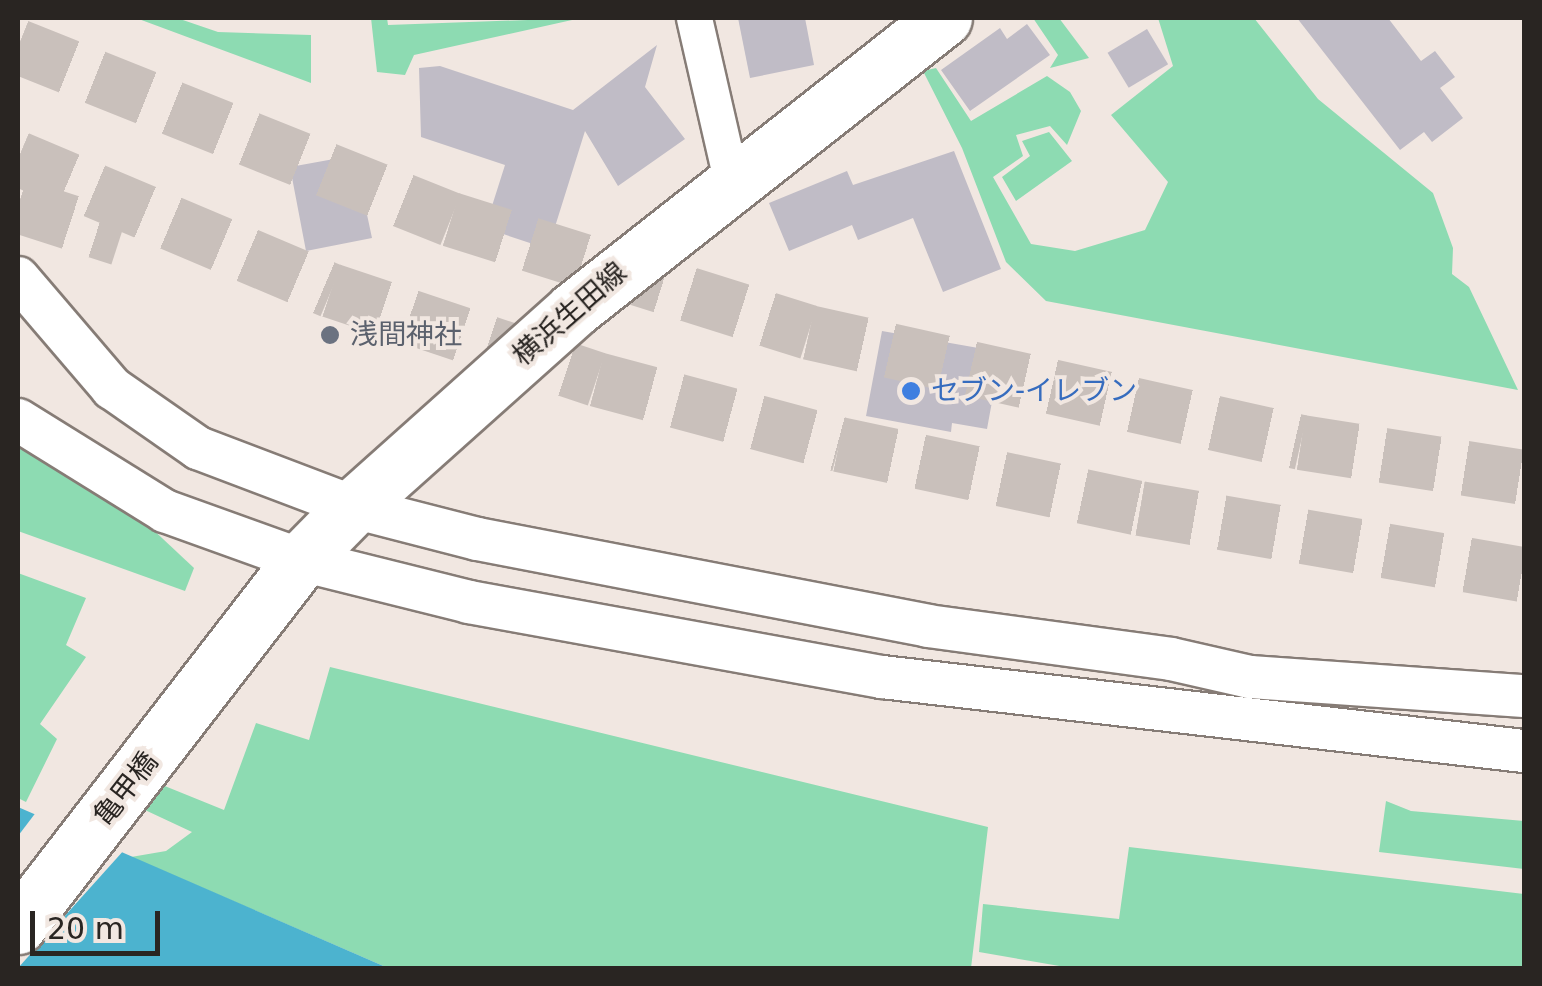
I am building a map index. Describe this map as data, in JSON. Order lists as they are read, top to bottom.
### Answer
{
  "streets": {
    "main road": ["横浜生田線", "亀甲橋"]
  },
  "crossings": [
    ["横浜生田線", "亀甲橋"]
  ],
  "places": ["浅間神社", "セブン-イレブン"],
  "scale_bar": "20 m"
}
